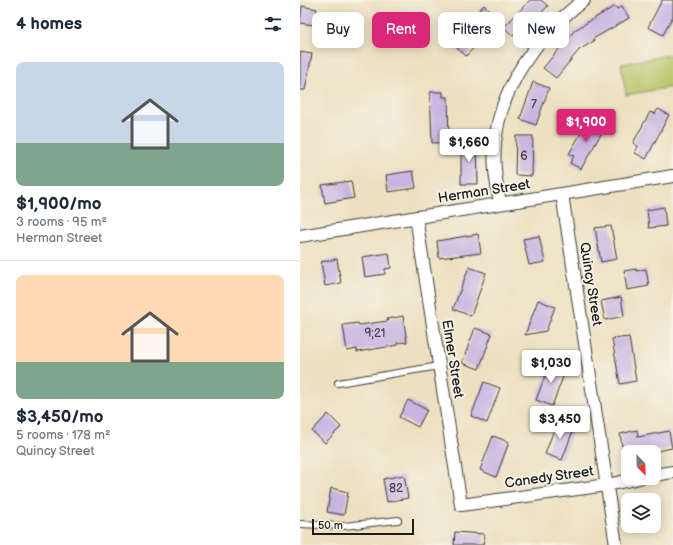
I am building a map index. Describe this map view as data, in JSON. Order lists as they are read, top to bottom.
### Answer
{
  "streets": {
    "street": [
      "Herman Street",
      "Quincy Street",
      "Elmer Street",
      "Canedy Street"
    ]
  },
  "crossings": [
    ["Herman Street", "Quincy Street"],
    ["Herman Street", "Elmer Street"],
    ["Quincy Street", "Canedy Street"],
    ["Elmer Street", "Canedy Street"]
  ],
  "house_numbers": [
    "7",
    "6",
    "9;21",
    "82"
  ],
  "scale_bar": "50 m",
  "north": "bottom right",
  "page": {
    "heading": "4 homes",
    "chip": [
      "Buy",
      "Rent",
      "Filters",
      "New"
    ],
    "list": [
      {
        "name": "$1,900/mo",
        "note": "3 rooms · 95 m² · Herman Street"
      },
      {
        "name": "$3,450/mo",
        "note": "5 rooms · 178 m² · Quincy Street"
      }
    ],
    "price": [
      "$1,900",
      "$1,660",
      "$1,030",
      "$3,450"
    ],
    "scale": "50 m"
  }
}
